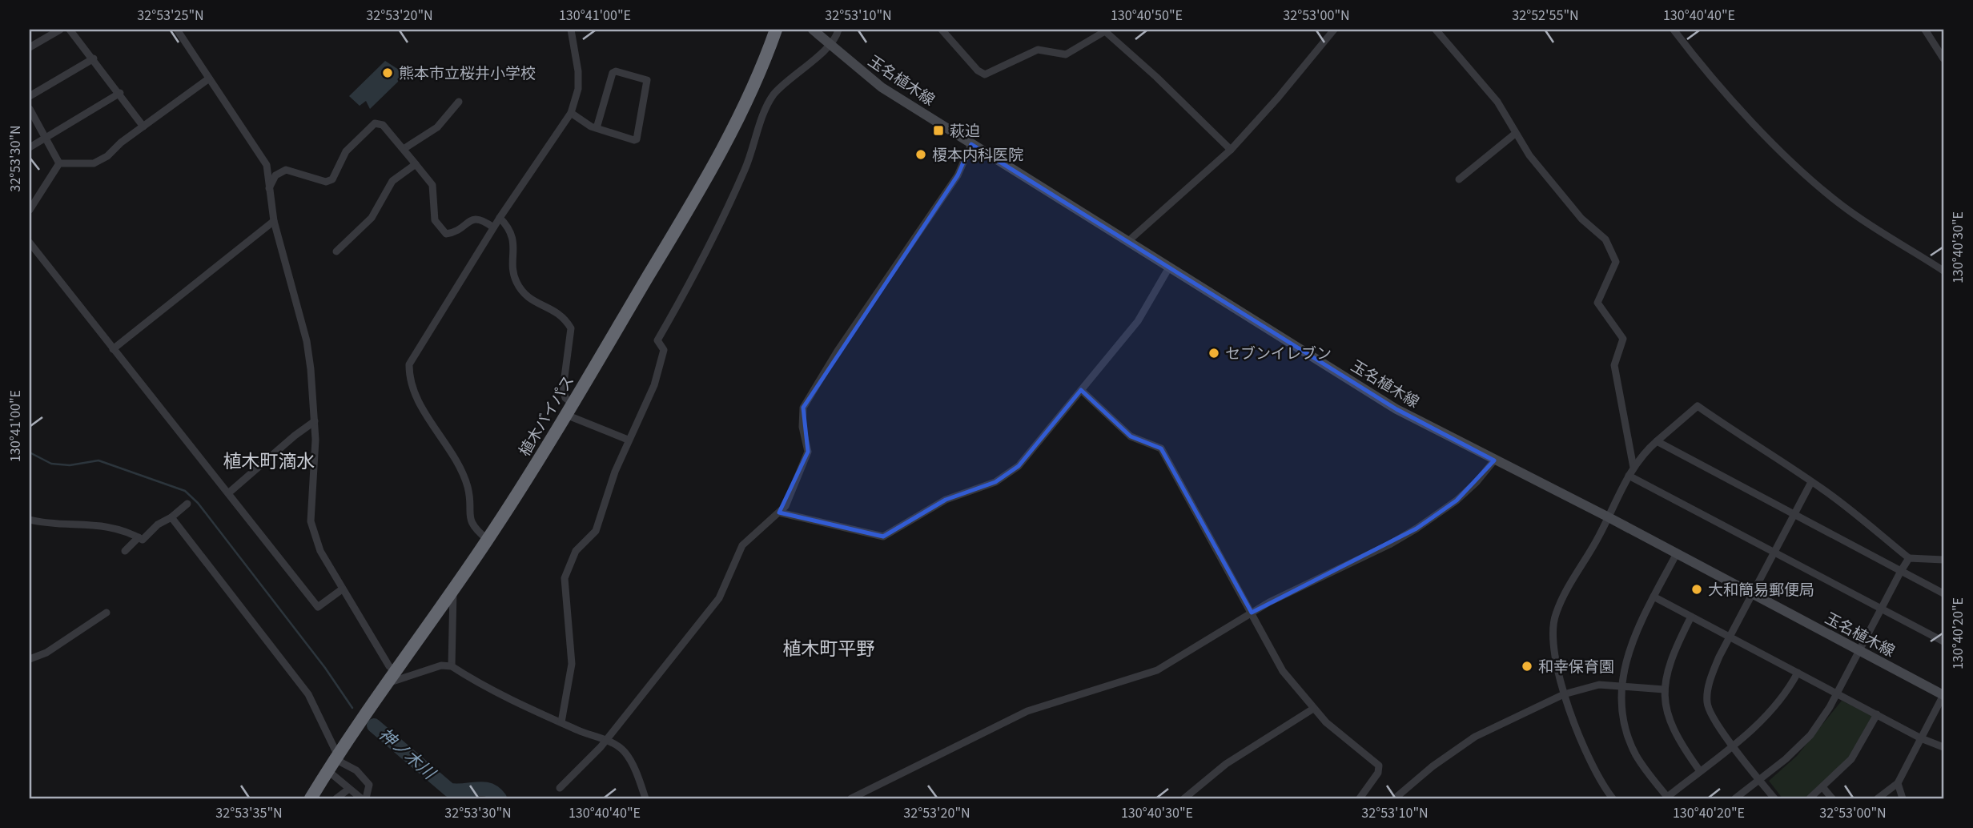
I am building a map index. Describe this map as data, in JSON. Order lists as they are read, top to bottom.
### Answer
{
  "streets": {
    "highway": ["植木バイパス"],
    "main road": ["玉名植木線"]
  },
  "districts": ["植木町滴水", "植木町平野"],
  "water": ["神ノ木川"],
  "places": {
    "other": [
      "熊本市立桜井小学校",
      "榎本内科医院",
      "セブンイレブン",
      "大和簡易郵便局",
      "和幸保育園"
    ],
    "transit": ["萩迫"]
  },
  "coordinates": [
    "32°53'25\"N",
    "32°53'20\"N",
    "130°41'00\"E",
    "32°53'10\"N",
    "130°40'50\"E",
    "32°53'00\"N",
    "32°52'55\"N",
    "130°40'40\"E",
    "32°53'30\"N",
    "130°40'30\"E",
    "130°40'20\"E",
    "32°53'35\"N"
  ]
}
